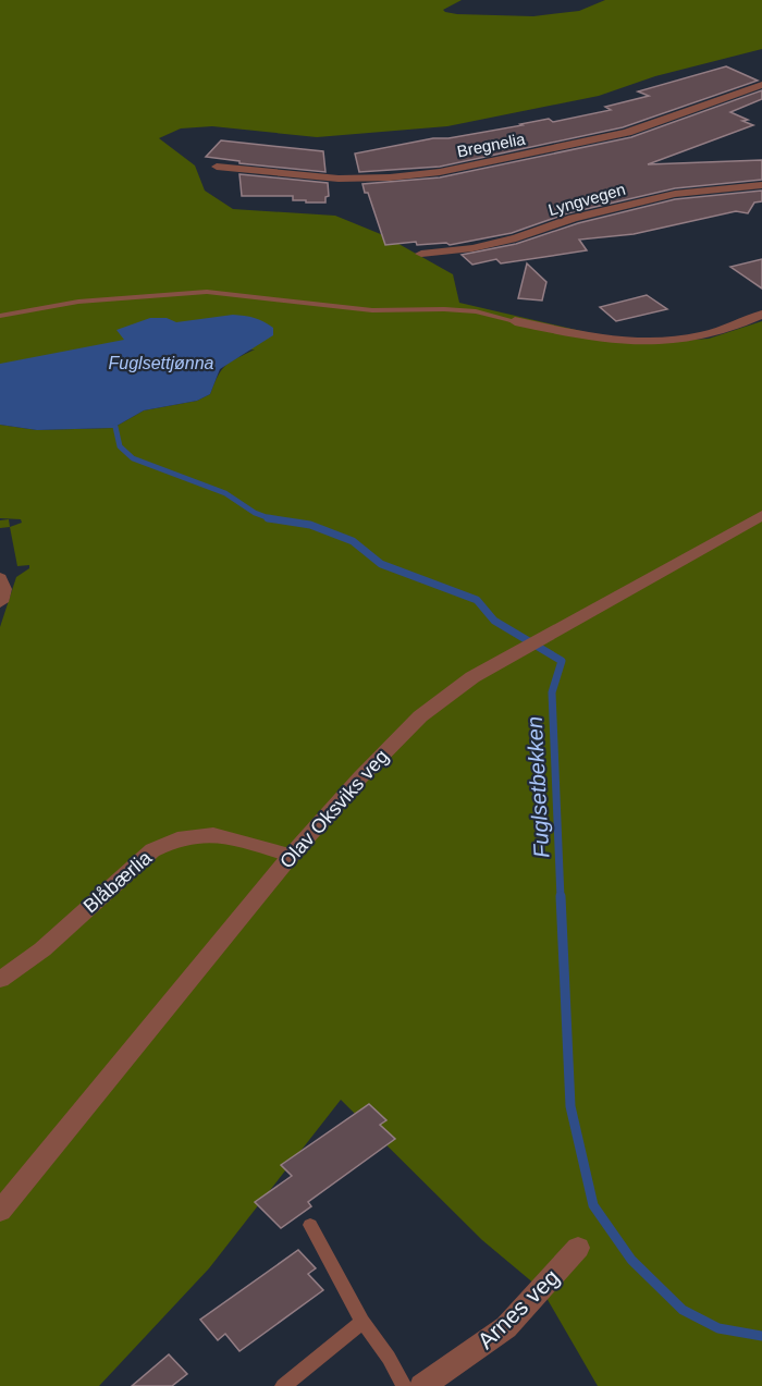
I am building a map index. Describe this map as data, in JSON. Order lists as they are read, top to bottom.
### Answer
{
  "streets": {
    "street": [
      "Bregnelia",
      "Lyngvegen",
      "Olav Oksviks veg",
      "Blåbærlia",
      "Arnes veg"
    ]
  },
  "crossings": [
    ["Olav Oksviks veg", "Blåbærlia"]
  ],
  "water": ["Fuglsettjønna", "Fuglsetbekken"]
}
